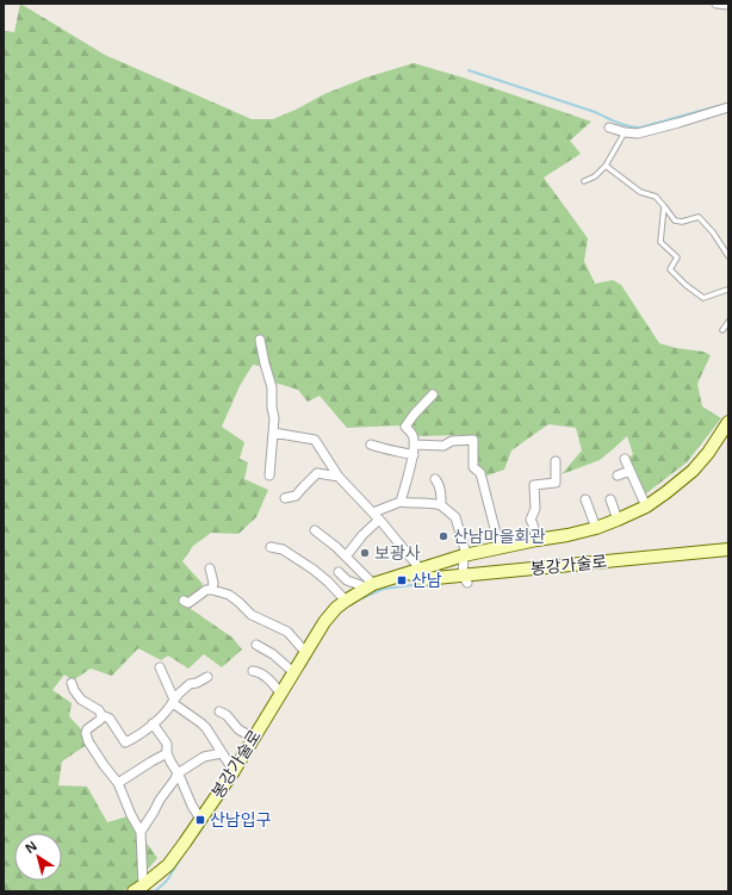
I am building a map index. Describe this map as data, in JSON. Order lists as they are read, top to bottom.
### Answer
{
  "streets": {
    "street": ["봉강가술로"]
  },
  "places": {
    "other": ["산남마을회관", "보광사"],
    "transit": ["산남", "산남입구"]
  },
  "north": "top left"
}
